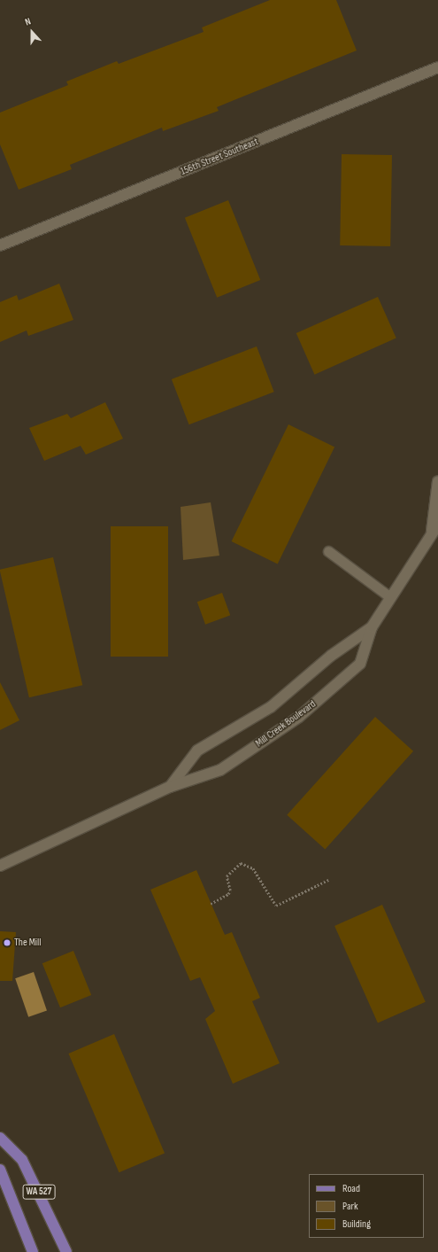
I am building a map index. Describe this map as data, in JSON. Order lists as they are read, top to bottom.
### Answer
{
  "streets": {
    "main road": ["WA 527"],
    "street": ["156th Street Southeast", "Mill Creek Boulevard"]
  },
  "places": ["The Mill"],
  "legend": ["Road", "Park", "Building"],
  "north": "top"
}
